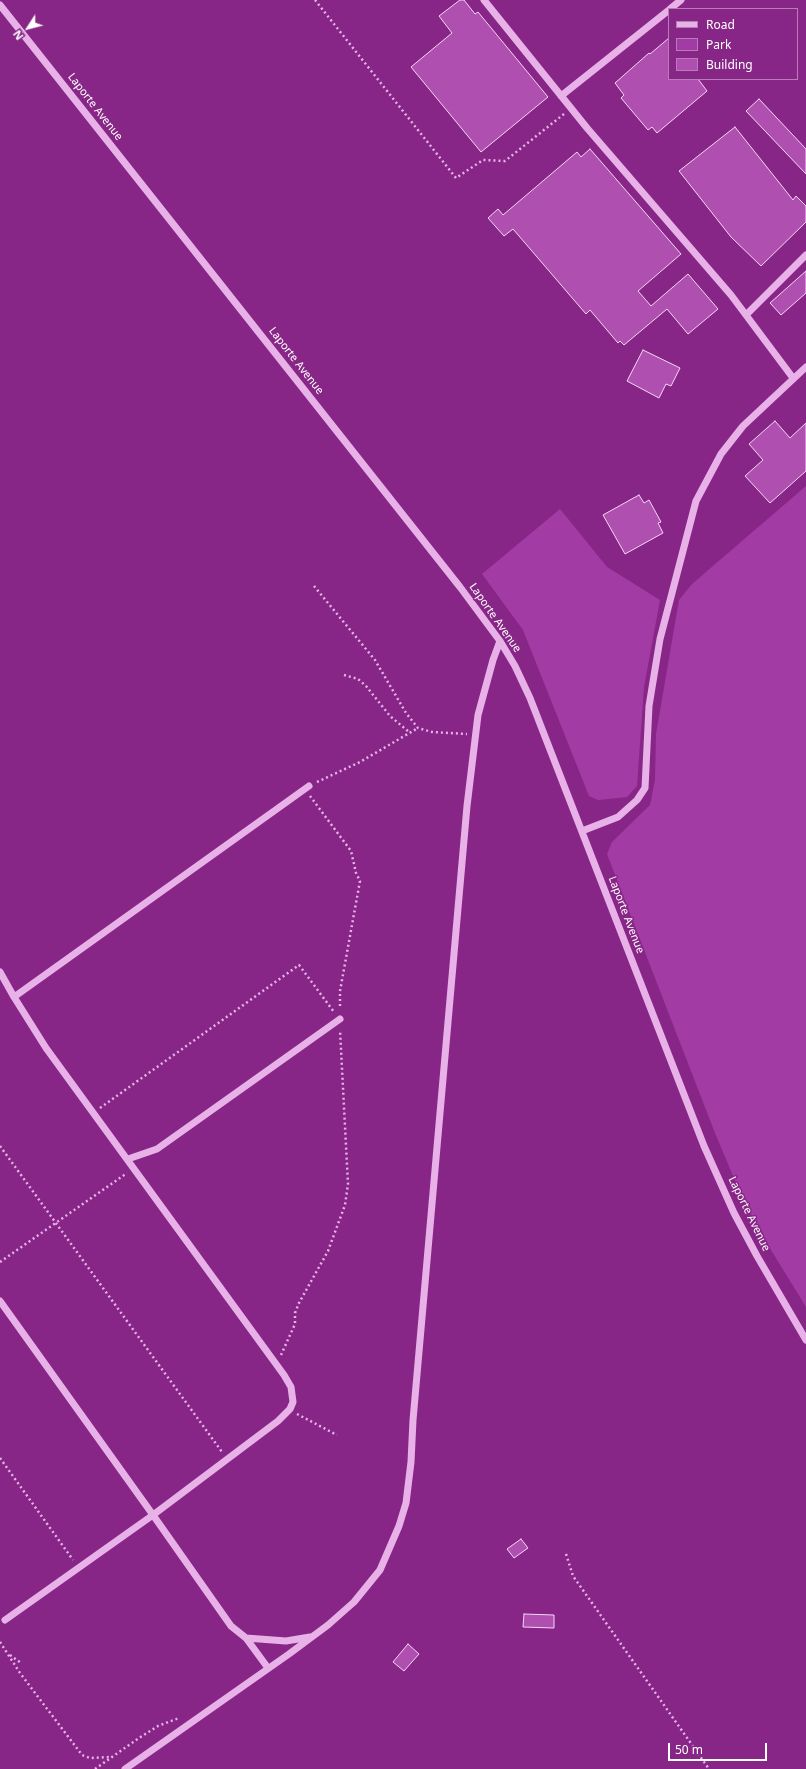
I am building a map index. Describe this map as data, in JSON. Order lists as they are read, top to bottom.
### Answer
{
  "streets": {
    "street": ["Laporte Avenue"]
  },
  "legend": ["Road", "Park", "Building"],
  "scale_bar": "50 m",
  "north": "bottom left"
}
